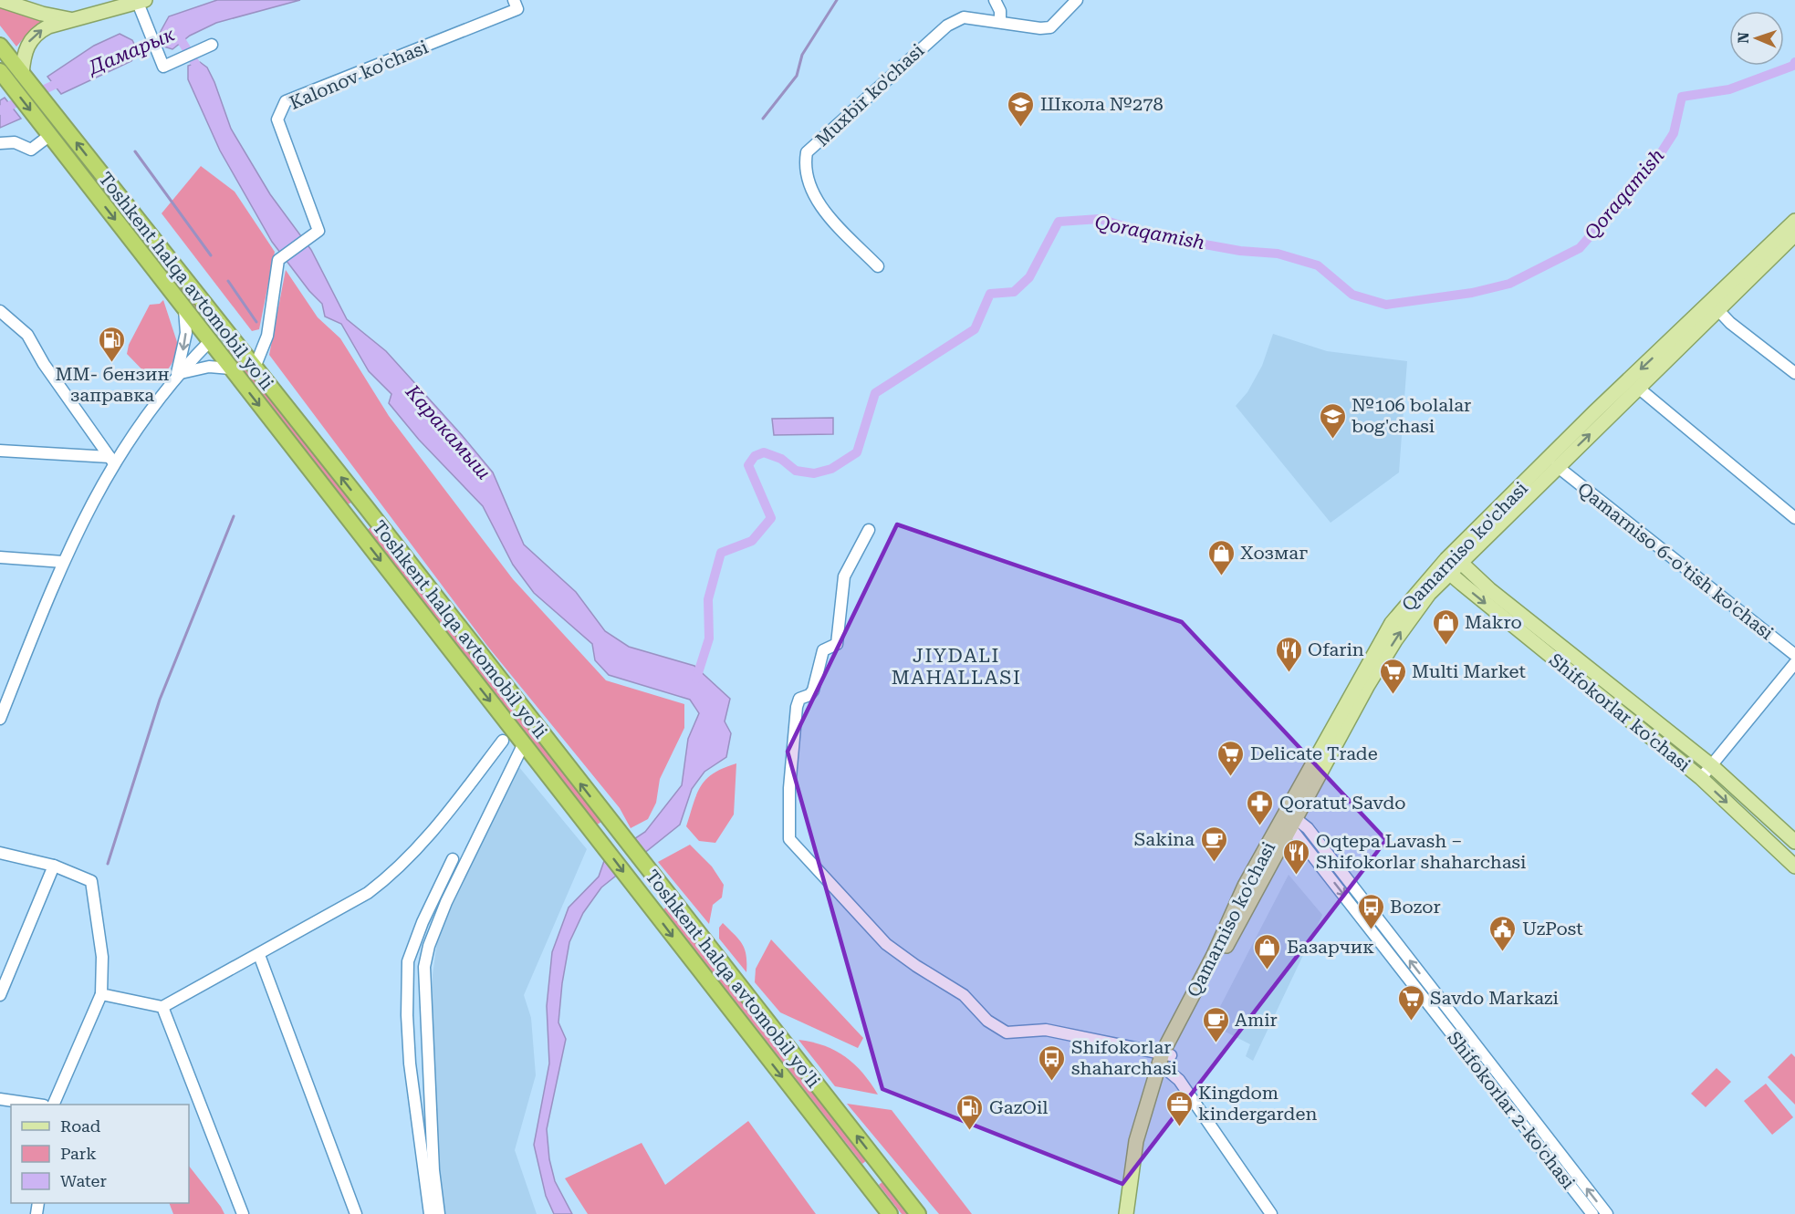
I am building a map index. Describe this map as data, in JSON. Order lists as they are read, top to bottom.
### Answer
{
  "streets": {
    "highway": ["Toshkent halqa avtomobil yo'li"],
    "main road": ["Qamarniso ko'chasi", "Shifokorlar ko'chasi"],
    "street": [
      "Kalonov ko'chasi",
      "Muxbir ko'chasi",
      "Qamarniso 6-o'tish ko'chasi",
      "Shifokorlar 2-ko'chasi"
    ]
  },
  "crossings": [
    ["Kalonov ko'chasi", "Toshkent halqa avtomobil yo'li"],
    ["Qamarniso ko'chasi", "Qamarniso 6-o'tish ko'chasi"],
    ["Qamarniso ko'chasi", "Shifokorlar ko'chasi"],
    ["Qamarniso ko'chasi", "Shifokorlar 2-ko'chasi"]
  ],
  "districts": ["JIYDALI MAHALLASI"],
  "water": ["Дамарык", "Qoraqamish", "Каракамыш"],
  "places": {
    "school or university": ["Школа №278", "№106 bolalar bog'chasi"],
    "fuel station": ["ММ- бензин заправка", "GazOil"],
    "shop": ["Хозмаг", "Makro", "Базарчик"],
    "restaurant": ["Ofarin", "Oqtepa Lavash – Shifokorlar shaharchasi"],
    "supermarket": ["Multi Market", "Delicate Trade", "Savdo Markazi"],
    "pharmacy": ["Qoratut Savdo"],
    "cafe": ["Sakina", "Amir"],
    "bus stop": ["Bozor", "Shifokorlar shaharchasi"],
    "public building": ["UzPost"],
    "office": ["Kingdom kindergarden"]
  },
  "legend": ["Road", "Park", "Water"],
  "north": "left"
}
